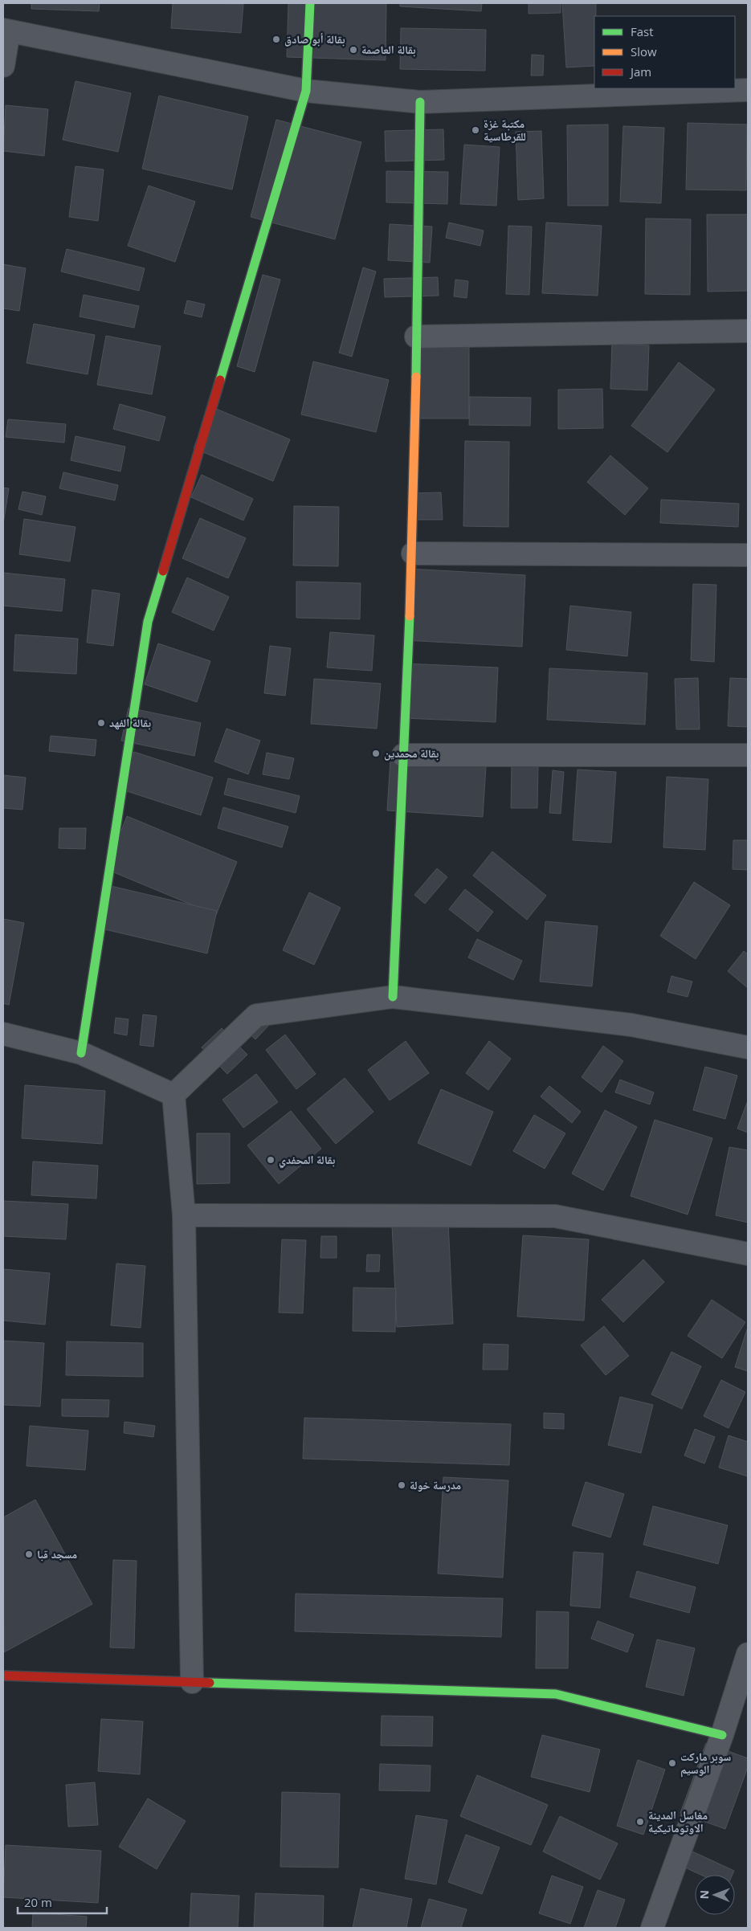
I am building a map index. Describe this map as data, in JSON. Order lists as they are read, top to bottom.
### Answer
{
  "places": [
    "بقالة أبو صادق",
    "بقالة العاصمة",
    "مكتبة غزة للقرطاسية",
    "بقالة الفهد",
    "بقالة محمدين",
    "بقالة المحفدي",
    "مدرسة خولة",
    "مسجد قبا",
    "سوبر ماركت الوسيم",
    "مغاسل المدينة الاوتوماتيكية"
  ],
  "legend": ["Fast", "Slow", "Jam"],
  "scale_bar": "20 m",
  "north": "left"
}
